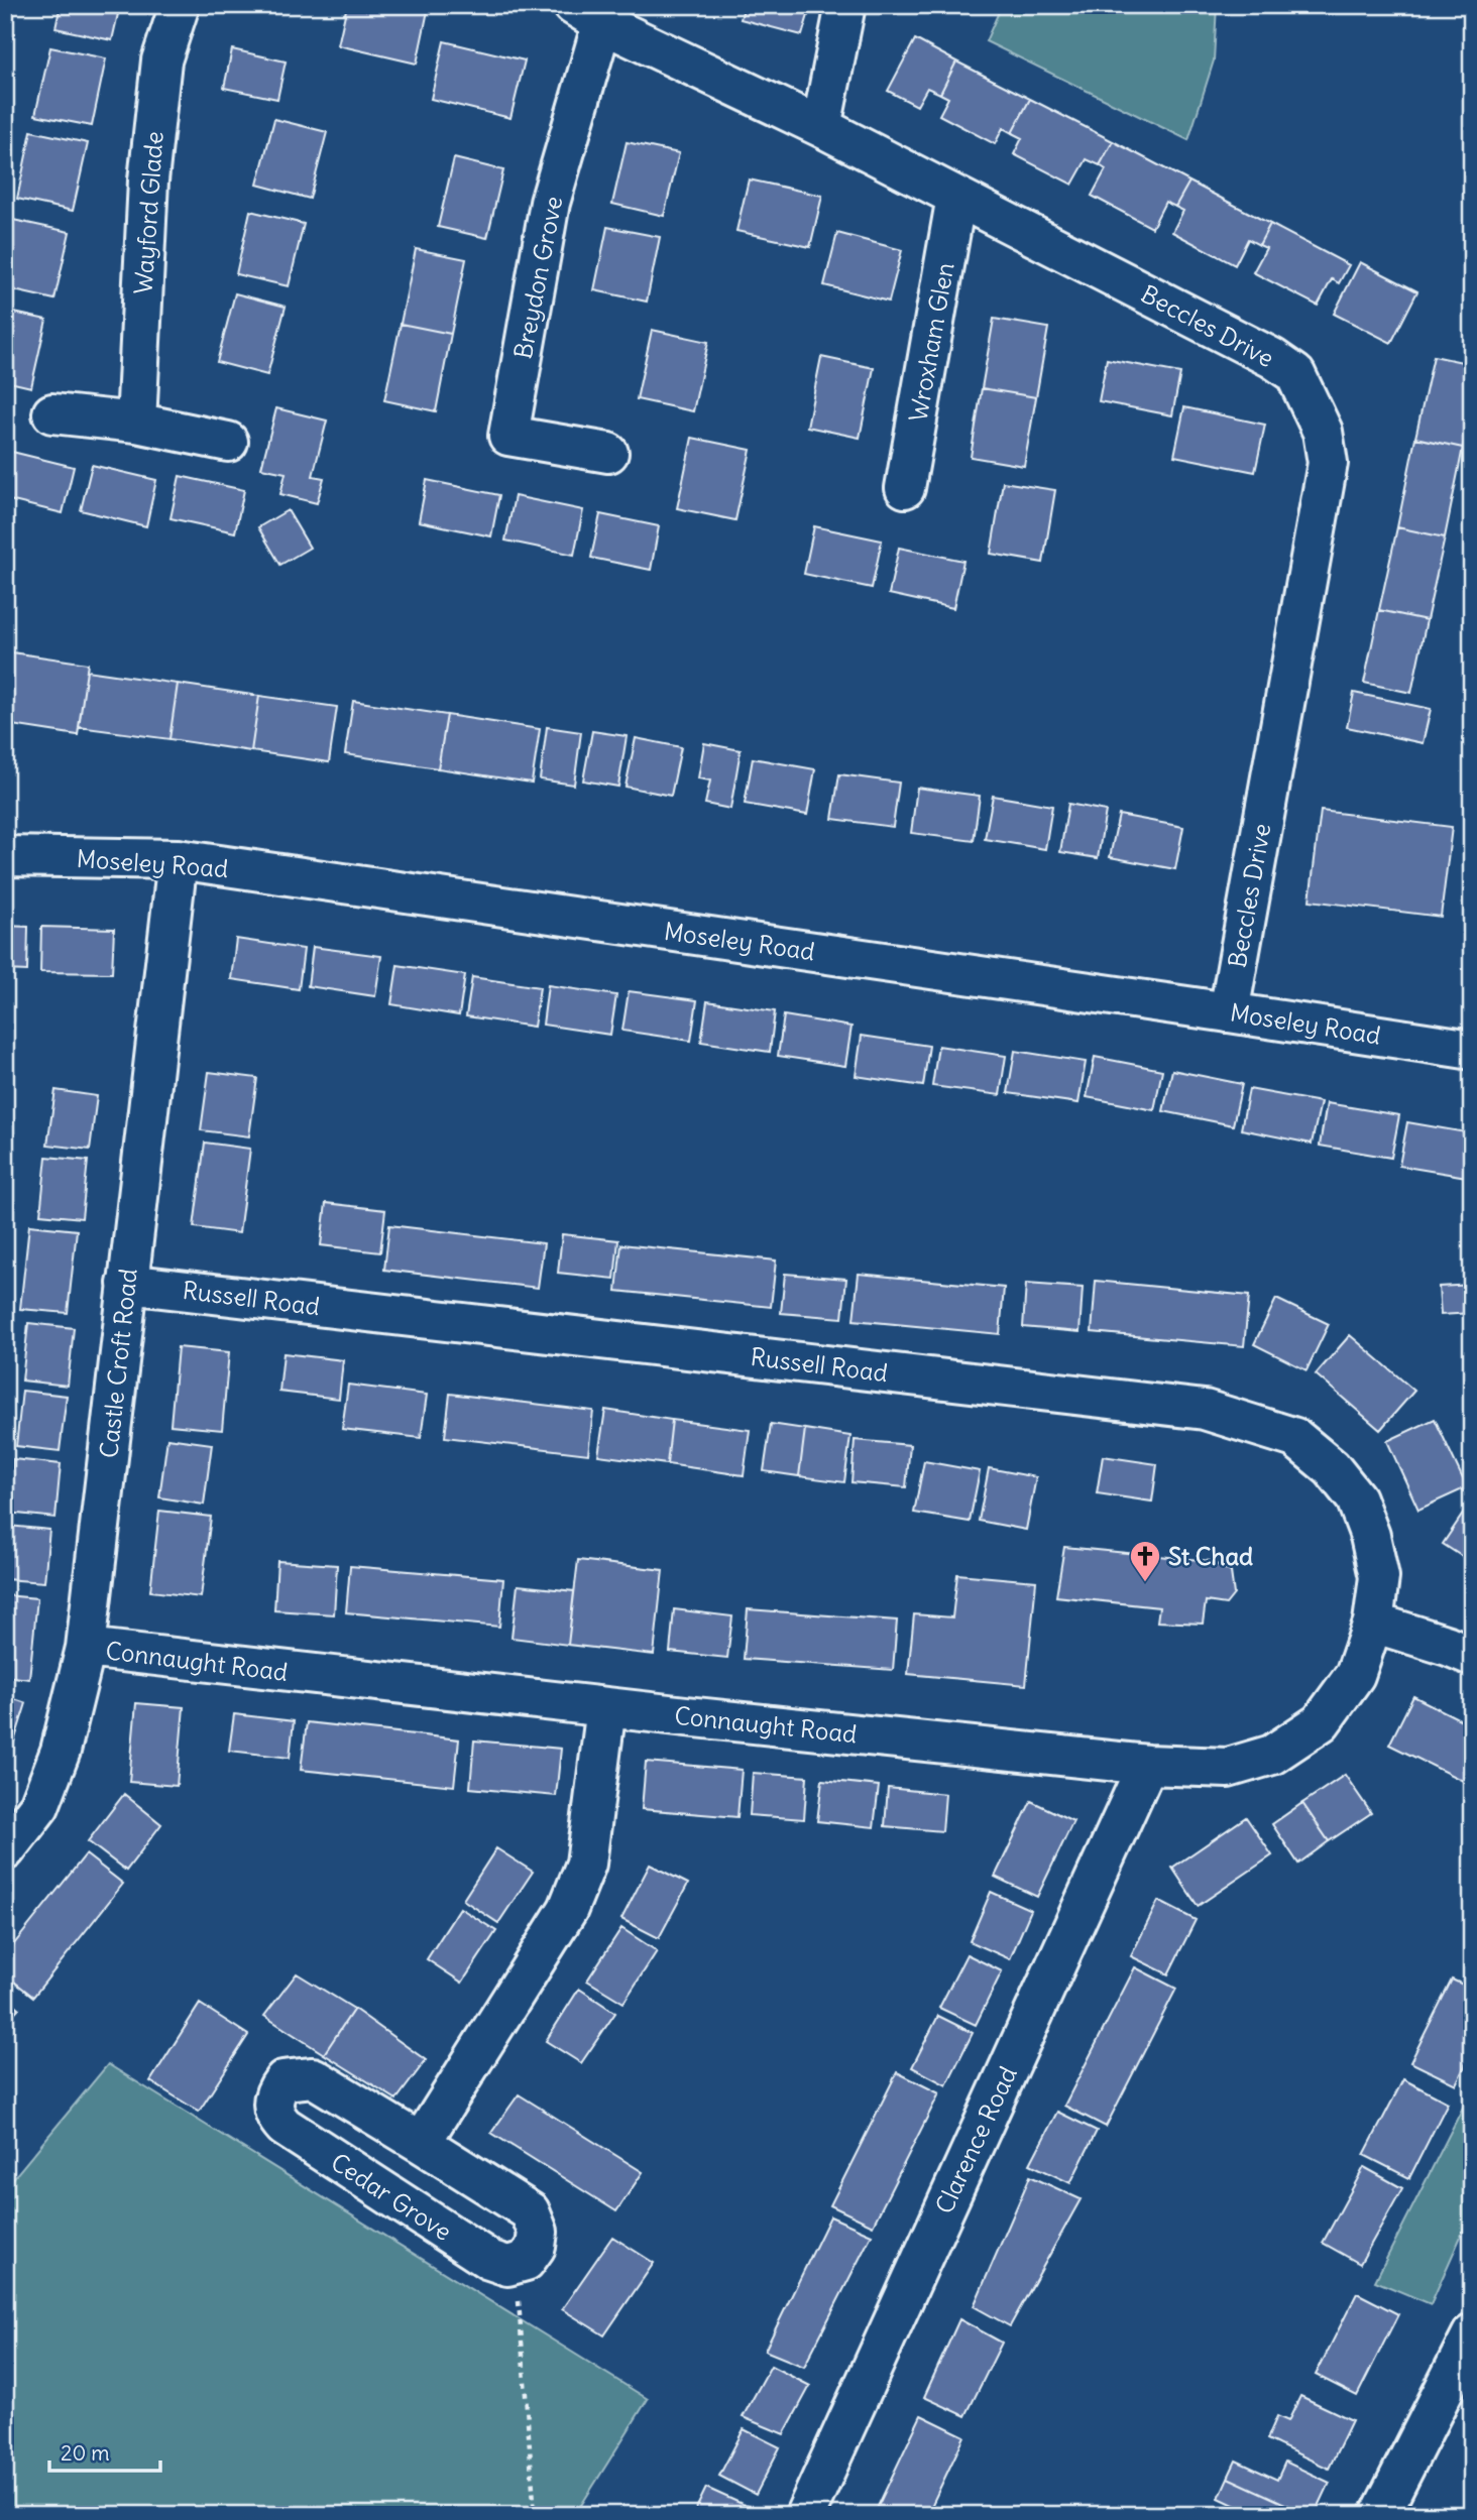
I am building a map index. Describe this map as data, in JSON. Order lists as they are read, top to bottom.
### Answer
{
  "streets": {
    "street": [
      "Wayford Glade",
      "Breydon Grove",
      "Beccles Drive",
      "Wroxham Glen",
      "Moseley Road",
      "Russell Road",
      "Castle Croft Road",
      "Connaught Road",
      "Clarence Road",
      "Cedar Grove"
    ]
  },
  "crossings": [
    ["Breydon Grove", "Beccles Drive"],
    ["Beccles Drive", "Wroxham Glen"],
    ["Beccles Drive", "Moseley Road"],
    ["Moseley Road", "Castle Croft Road"],
    ["Russell Road", "Castle Croft Road"],
    ["Russell Road", "Connaught Road"],
    ["Castle Croft Road", "Connaught Road"],
    ["Connaught Road", "Clarence Road"]
  ],
  "places": {
    "church": ["St Chad"]
  },
  "scale_bar": "20 m"
}
